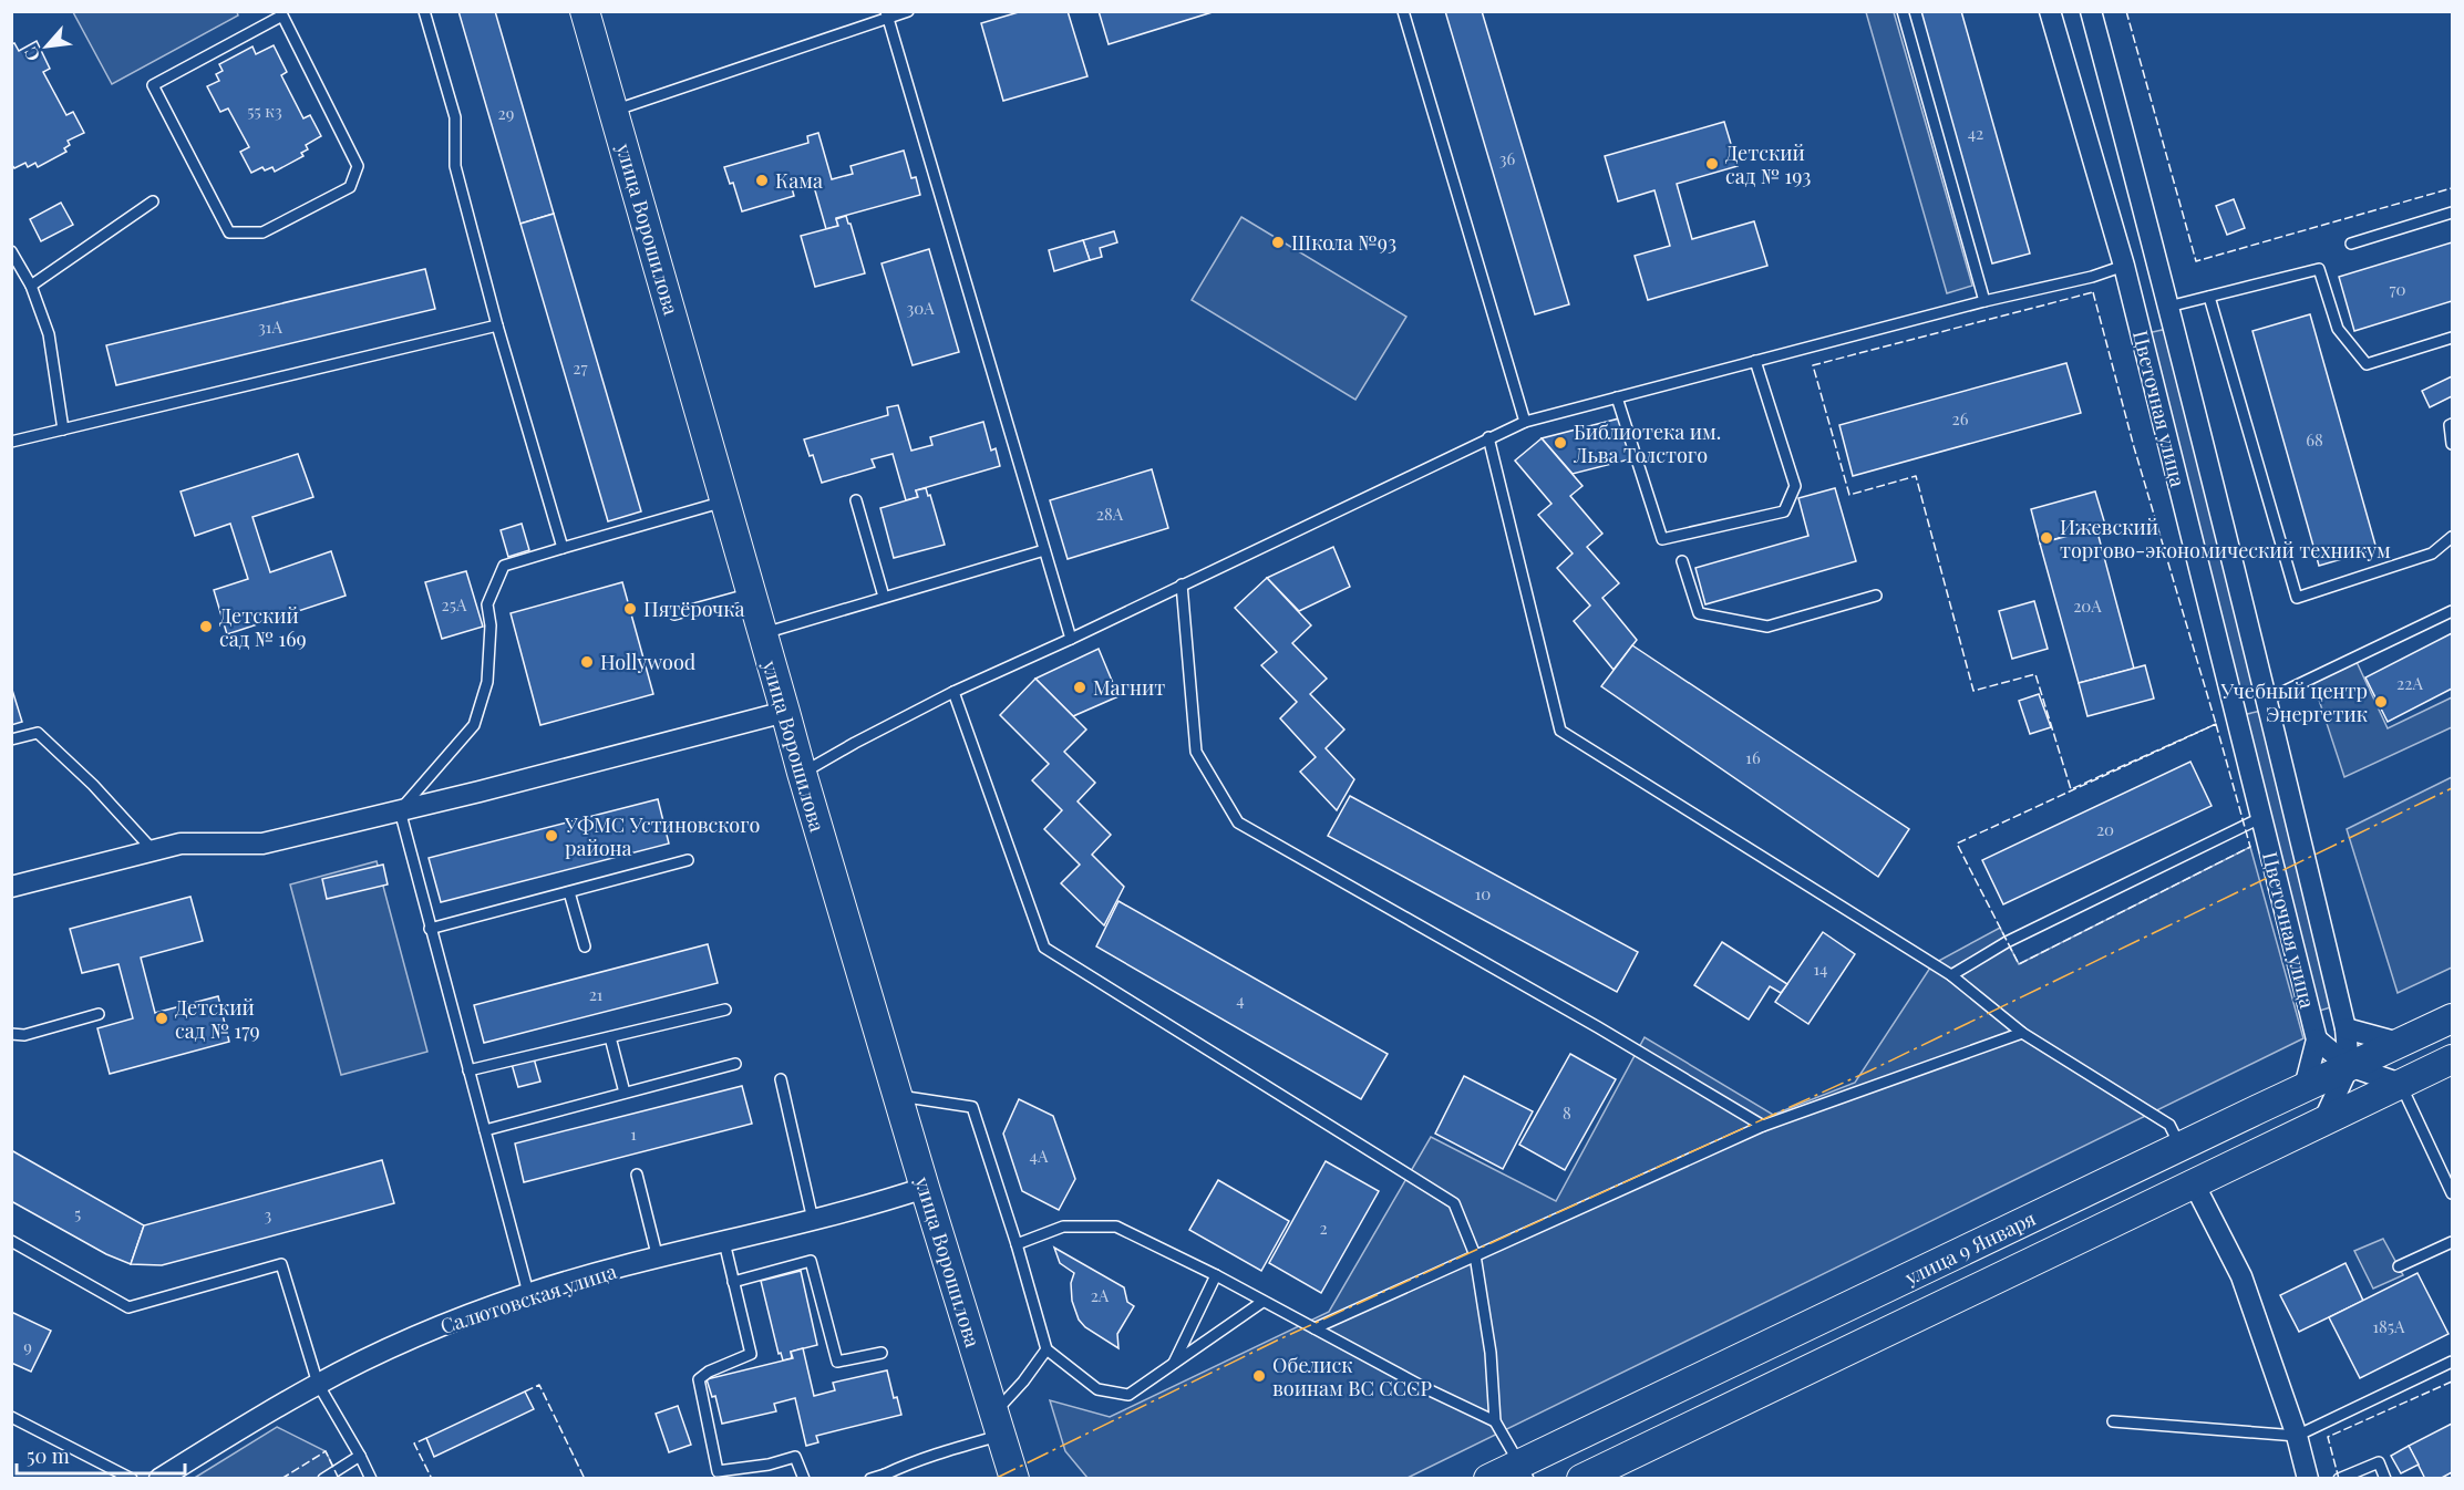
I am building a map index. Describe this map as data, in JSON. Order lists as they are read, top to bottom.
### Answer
{
  "streets": {
    "main road": ["улица Ворошилова", "улица 9 Января"],
    "street": ["Цветочная улица", "Салютовская улица"]
  },
  "crossings": [
    ["улица Ворошилова", "Салютовская улица"],
    ["Цветочная улица", "улица 9 Января"]
  ],
  "places": [
    "Детский сад № 193",
    "Кама",
    "Школа №93",
    "Библиотека им. Льва Толстого",
    "Ижевский торгово-экономический техникум",
    "Пятёрочка",
    "Детский сад № 169",
    "Hollywood",
    "Магнит",
    "Учебный центр Энергетик",
    "УФМС Устиновского района",
    "Детский сад № 179",
    "Обелиск воинам ВС СССР"
  ],
  "house_numbers": [
    "55 к3",
    "29",
    "42",
    "36",
    "70",
    "30А",
    "31А",
    "27",
    "26",
    "68",
    "28А",
    "25А",
    "20А",
    "22А",
    "16",
    "20",
    "10",
    "14",
    "21",
    "4",
    "8",
    "1",
    "4А",
    "5",
    "3",
    "2",
    "2А",
    "185А",
    "9"
  ],
  "scale_bar": "50 m",
  "north": "bottom left"
}
